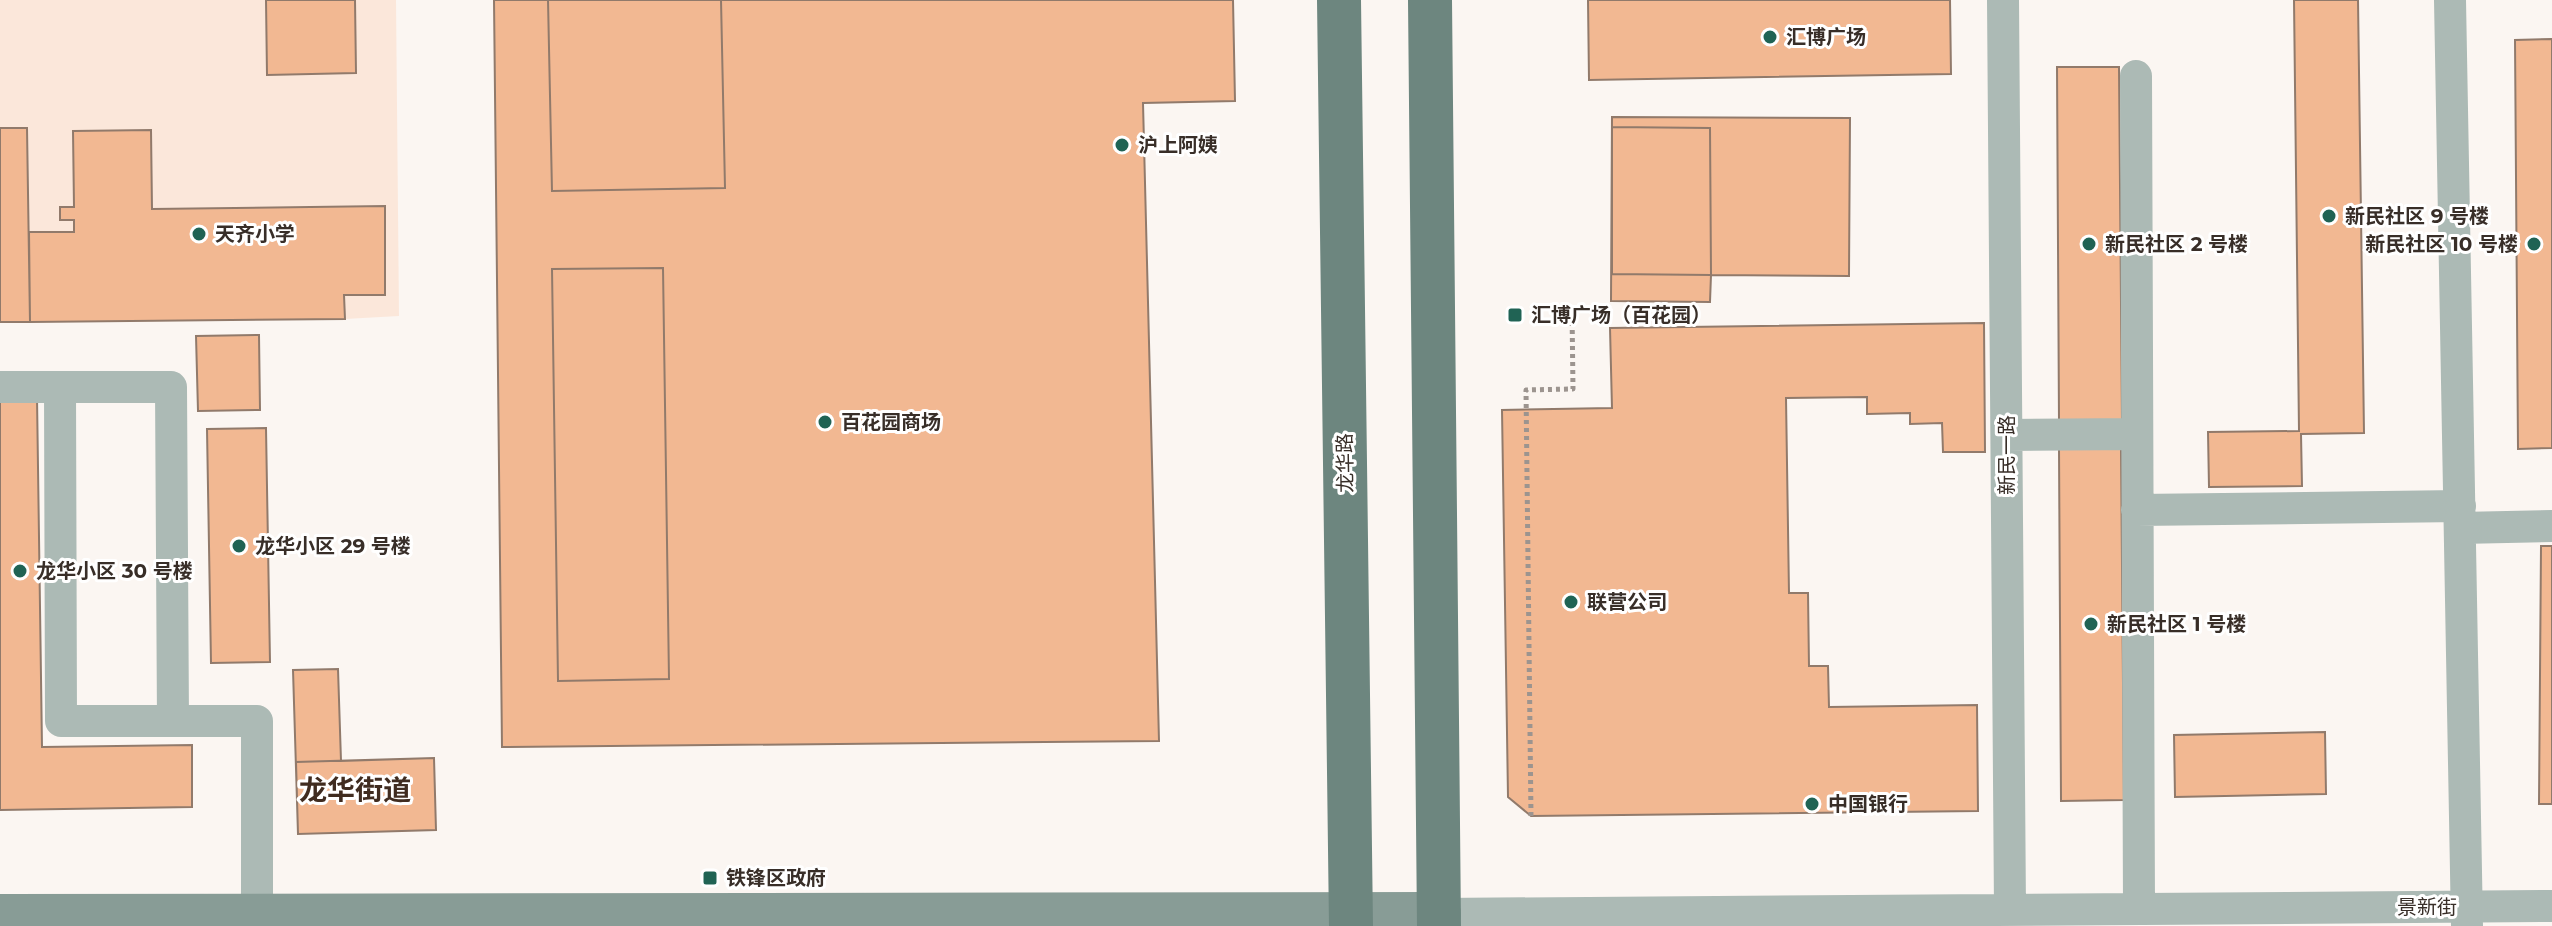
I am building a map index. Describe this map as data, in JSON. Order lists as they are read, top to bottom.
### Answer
{
  "streets": {
    "main road": ["龙华路"],
    "street": ["新民一路", "景新街"]
  },
  "crossings": [
    ["新民一路", "景新街"]
  ],
  "districts": ["龙华街道"],
  "places": {
    "other": [
      "汇博广场",
      "沪上阿姨",
      "新民社区 9 号楼",
      "天齐小学",
      "新民社区 2 号楼",
      "新民社区 10 号楼",
      "百花园商场",
      "龙华小区 29 号楼",
      "龙华小区 30 号楼",
      "联营公司",
      "新民社区 1 号楼",
      "中国银行"
    ],
    "transit": ["汇博广场（百花园）", "铁锋区政府"]
  }
}
